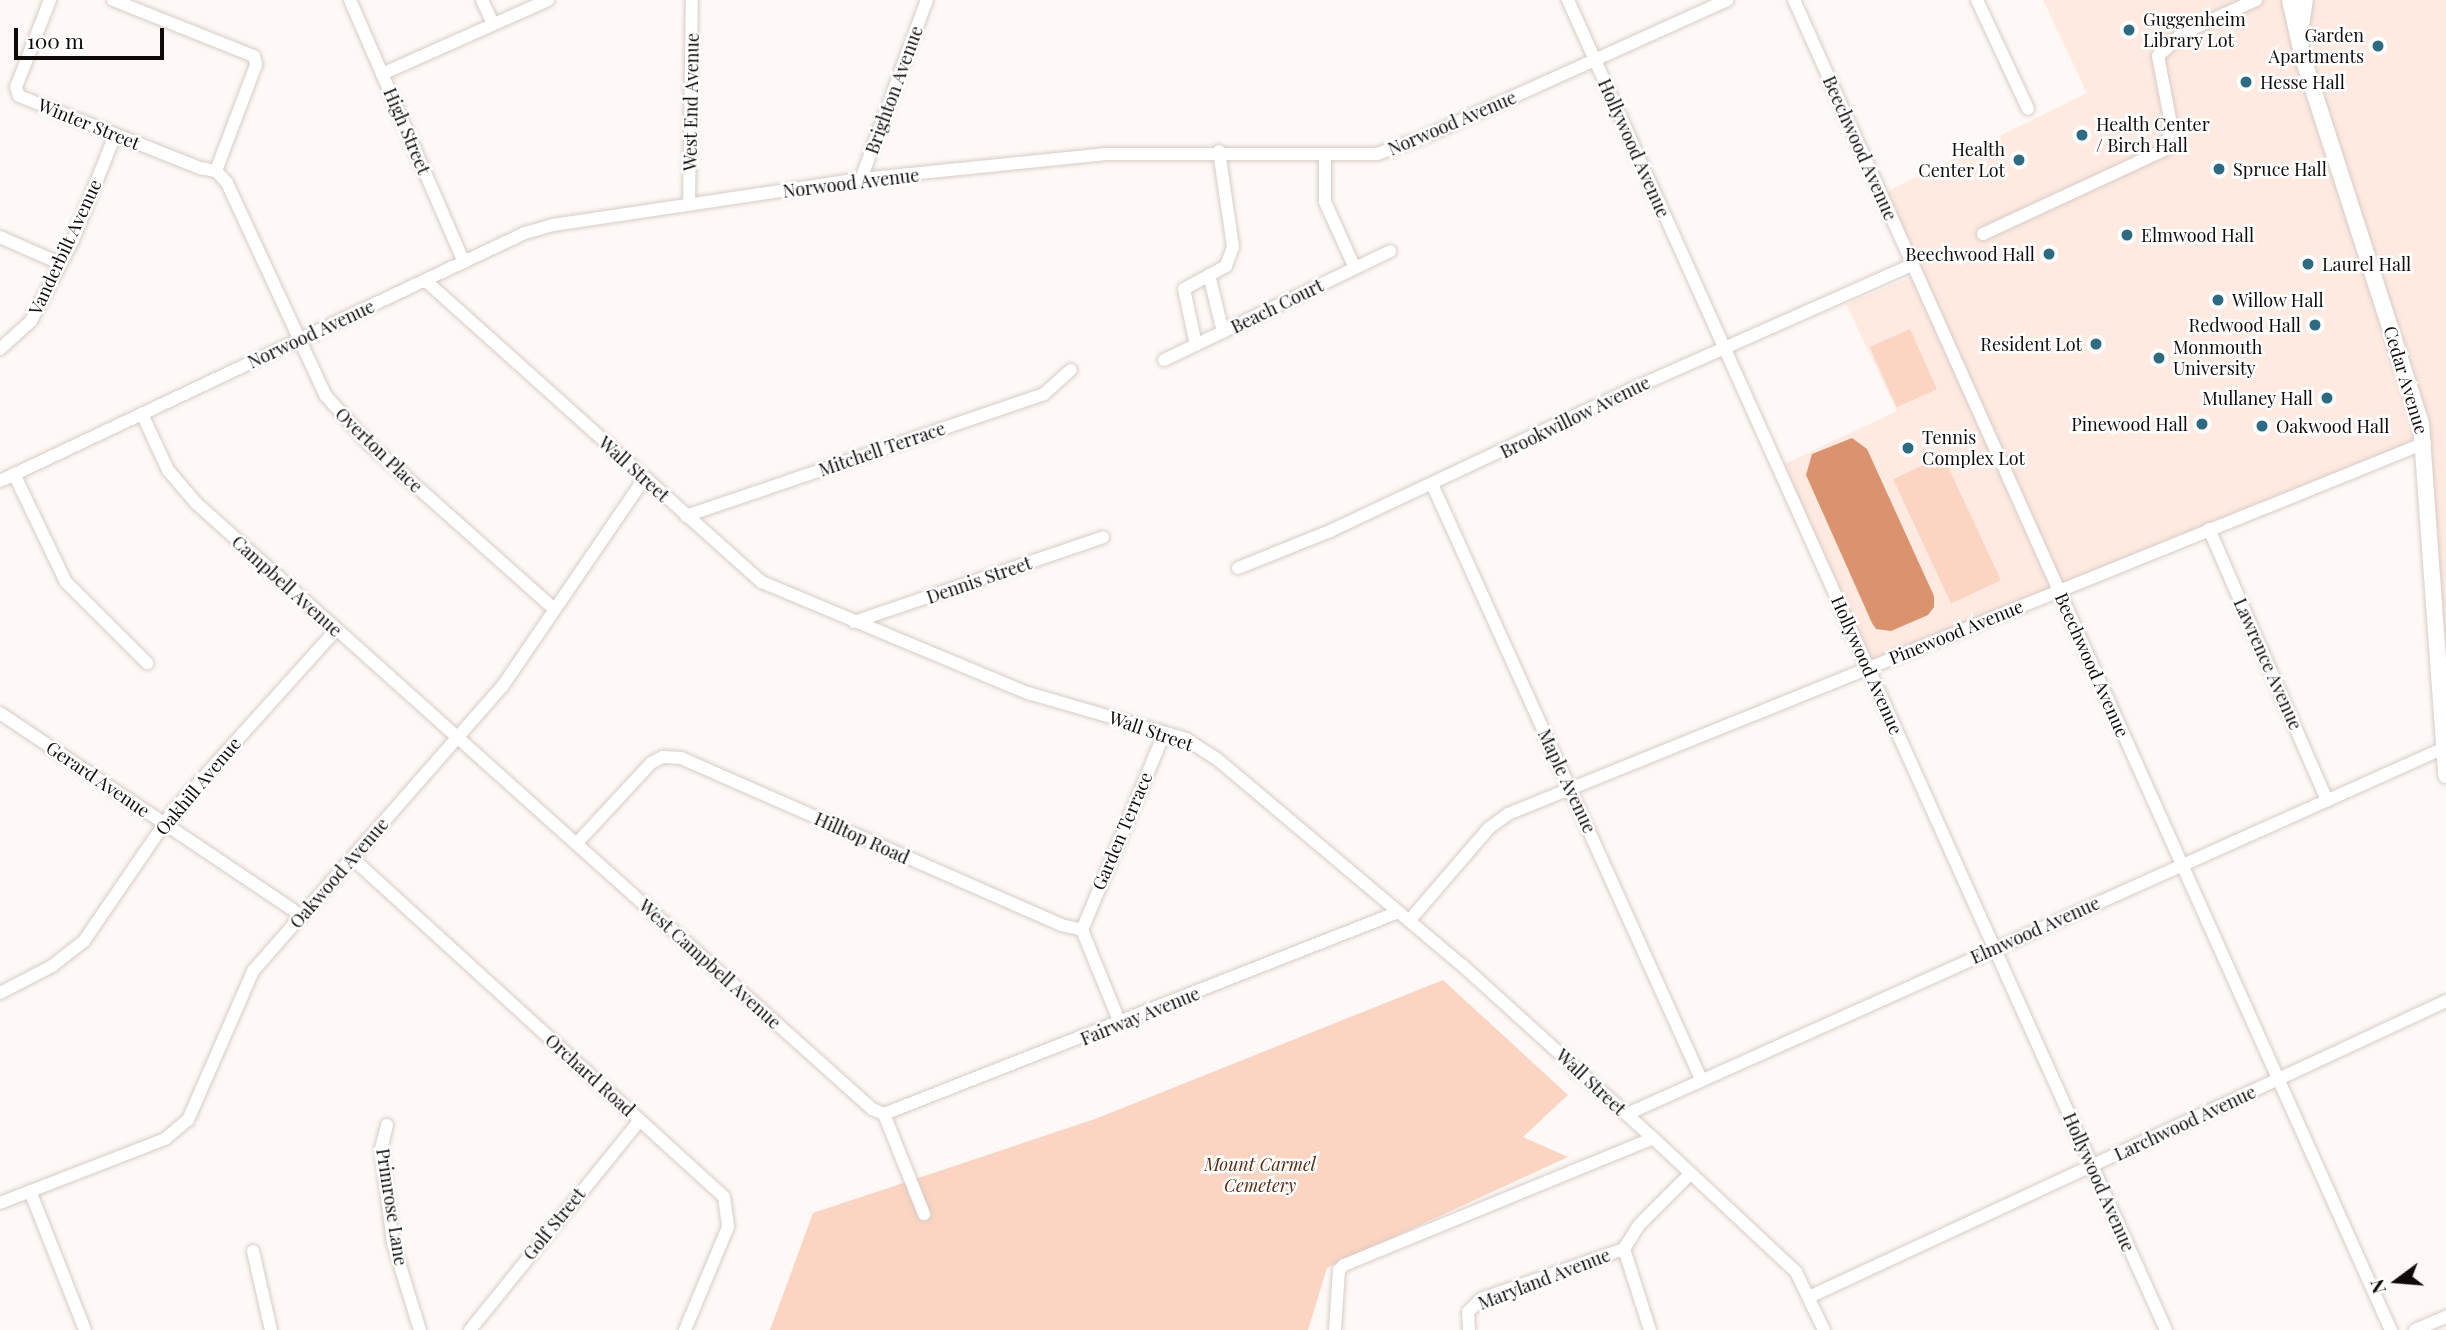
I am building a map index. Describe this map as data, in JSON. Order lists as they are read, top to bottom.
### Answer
{
  "streets": {
    "main road": ["Cedar Avenue"],
    "street": [
      "Brighton Avenue",
      "West End Avenue",
      "Norwood Avenue",
      "Winter Street",
      "High Street",
      "Hollywood Avenue",
      "Beechwood Avenue",
      "Vanderbilt Avenue",
      "Beach Court",
      "Brookwillow Avenue",
      "Mitchell Terrace",
      "Overton Place",
      "Wall Street",
      "Dennis Street",
      "Campbell Avenue",
      "Pinewood Avenue",
      "Lawrence Avenue",
      "Gerard Avenue",
      "Maple Avenue",
      "Oakhill Avenue",
      "Garden Terrace",
      "Hilltop Road",
      "Oakwood Avenue",
      "Elmwood Avenue",
      "West Campbell Avenue",
      "Fairway Avenue",
      "Orchard Road",
      "Larchwood Avenue",
      "Primrose Lane",
      "Golf Street",
      "Maryland Avenue"
    ]
  },
  "crossings": [
    ["Brighton Avenue", "Norwood Avenue"],
    ["West End Avenue", "Norwood Avenue"],
    ["Norwood Avenue", "High Street"],
    ["Norwood Avenue", "Hollywood Avenue"],
    ["Norwood Avenue", "Overton Place"],
    ["Norwood Avenue", "Wall Street"],
    ["Norwood Avenue", "Campbell Avenue"],
    ["Winter Street", "Vanderbilt Avenue"],
    ["Winter Street", "Overton Place"],
    ["Hollywood Avenue", "Brookwillow Avenue"],
    ["Hollywood Avenue", "Pinewood Avenue"],
    ["Hollywood Avenue", "Elmwood Avenue"],
    ["Hollywood Avenue", "Larchwood Avenue"],
    ["Beechwood Avenue", "Brookwillow Avenue"],
    ["Beechwood Avenue", "Pinewood Avenue"],
    ["Beechwood Avenue", "Elmwood Avenue"],
    ["Beechwood Avenue", "Larchwood Avenue"],
    ["Cedar Avenue", "Pinewood Avenue"],
    ["Cedar Avenue", "Elmwood Avenue"],
    ["Brookwillow Avenue", "Maple Avenue"],
    ["Mitchell Terrace", "Wall Street"],
    ["Overton Place", "Oakwood Avenue"],
    ["Wall Street", "Dennis Street"],
    ["Wall Street", "Pinewood Avenue"],
    ["Wall Street", "Garden Terrace"],
    ["Wall Street", "Oakwood Avenue"],
    ["Wall Street", "Elmwood Avenue"],
    ["Wall Street", "Fairway Avenue"],
    ["Wall Street", "Larchwood Avenue"],
    ["Wall Street", "Maryland Avenue"],
    ["Campbell Avenue", "Oakhill Avenue"],
    ["Campbell Avenue", "Oakwood Avenue"],
    ["Campbell Avenue", "West Campbell Avenue"],
    ["Pinewood Avenue", "Lawrence Avenue"],
    ["Pinewood Avenue", "Maple Avenue"],
    ["Lawrence Avenue", "Elmwood Avenue"],
    ["Gerard Avenue", "Oakhill Avenue"],
    ["Gerard Avenue", "Oakwood Avenue"],
    ["Maple Avenue", "Elmwood Avenue"],
    ["Garden Terrace", "Hilltop Road"],
    ["Hilltop Road", "West Campbell Avenue"],
    ["Oakwood Avenue", "West Campbell Avenue"],
    ["Oakwood Avenue", "Orchard Road"],
    ["West Campbell Avenue", "Fairway Avenue"],
    ["Orchard Road", "Golf Street"]
  ],
  "parks": ["Mount Carmel Cemetery"],
  "places": [
    "Guggenheim Library Lot",
    "Garden Apartments",
    "Hesse Hall",
    "Health Center / Birch Hall",
    "Health Center Lot",
    "Spruce Hall",
    "Elmwood Hall",
    "Beechwood Hall",
    "Laurel Hall",
    "Willow Hall",
    "Redwood Hall",
    "Resident Lot",
    "Monmouth University",
    "Mullaney Hall",
    "Pinewood Hall",
    "Oakwood Hall",
    "Tennis Complex Lot"
  ],
  "scale_bar": "100 m",
  "north": "left"
}
